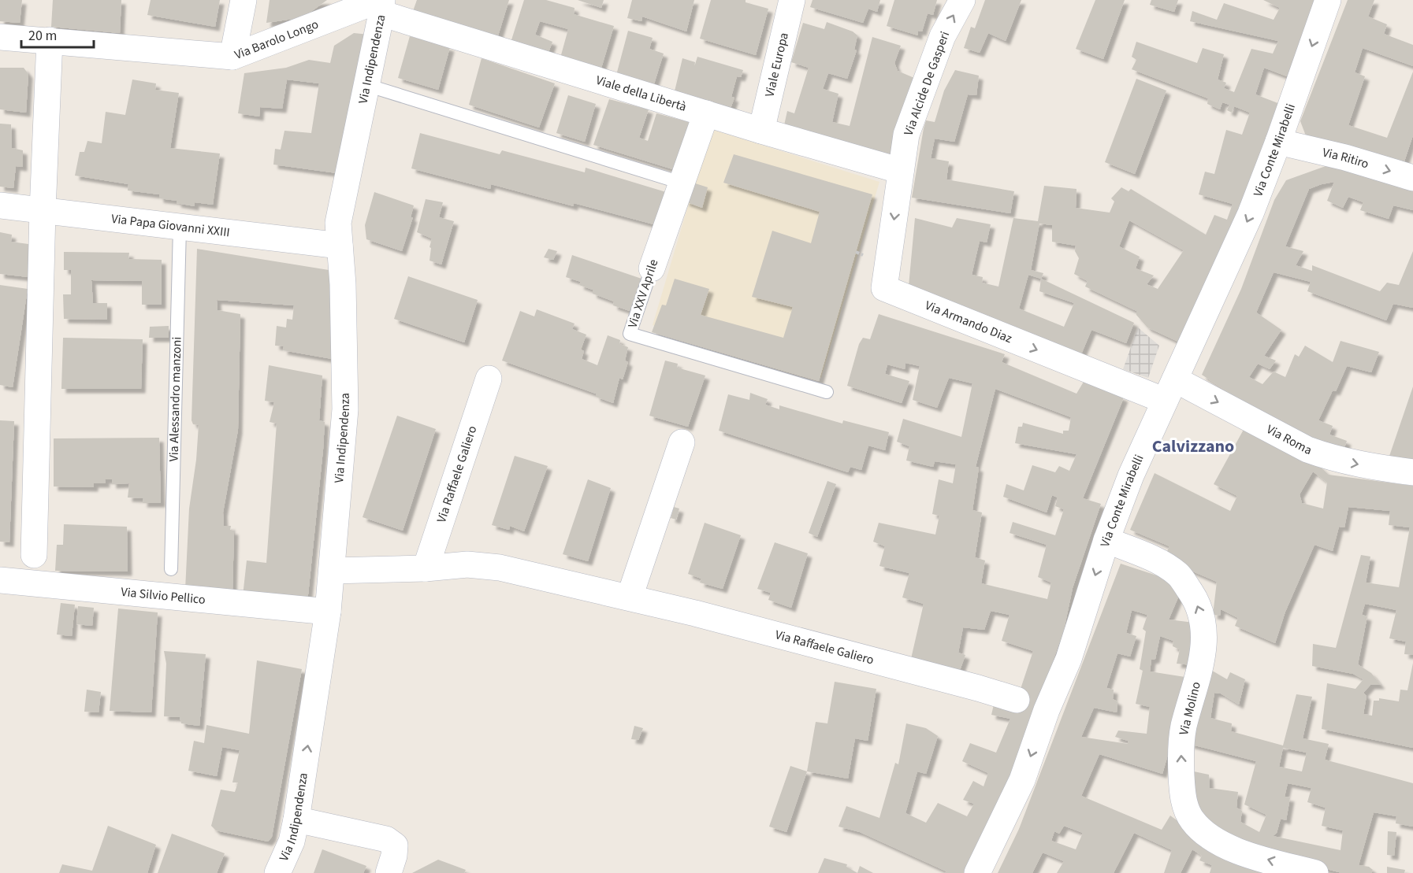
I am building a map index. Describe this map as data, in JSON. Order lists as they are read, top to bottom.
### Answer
{
  "streets": {
    "street": [
      "Via Barolo Longo",
      "Via Indipendenza",
      "Viale Europa",
      "Via Alcide De Gasperi",
      "Viale della Libertà",
      "Via Conte Mirabelli",
      "Via Ritiro",
      "Via Papa Giovanni XXIII",
      "Via XXV Aprile",
      "Via Armando Diaz",
      "Via Roma",
      "Via Raffaele Galiero",
      "Via Silvio Pellico",
      "Via Molino"
    ],
    "lane": ["Via Alessandro manzoni"]
  },
  "crossings": [
    ["Via Barolo Longo", "Via Indipendenza"],
    ["Via Barolo Longo", "Viale della Libertà"],
    ["Via Indipendenza", "Viale della Libertà"],
    ["Via Indipendenza", "Via Papa Giovanni XXIII"],
    ["Via Indipendenza", "Via Raffaele Galiero"],
    ["Via Indipendenza", "Via Silvio Pellico"],
    ["Viale Europa", "Viale della Libertà"],
    ["Via Alcide De Gasperi", "Viale della Libertà"],
    ["Via Alcide De Gasperi", "Via Armando Diaz"],
    ["Viale della Libertà", "Via XXV Aprile"],
    ["Viale della Libertà", "Via Armando Diaz"],
    ["Via Conte Mirabelli", "Via Ritiro"],
    ["Via Conte Mirabelli", "Via Armando Diaz"],
    ["Via Conte Mirabelli", "Via Roma"],
    ["Via Conte Mirabelli", "Via Raffaele Galiero"],
    ["Via Conte Mirabelli", "Via Molino"],
    ["Via Papa Giovanni XXIII", "Via Alessandro manzoni"],
    ["Via Armando Diaz", "Via Roma"]
  ],
  "one_way": [
    "Via Alcide De Gasperi",
    "Via Conte Mirabelli",
    "Via Ritiro",
    "Via Armando Diaz",
    "Via Roma",
    "Via Molino"
  ],
  "districts": ["Calvizzano"],
  "scale_bar": "20 m"
}
